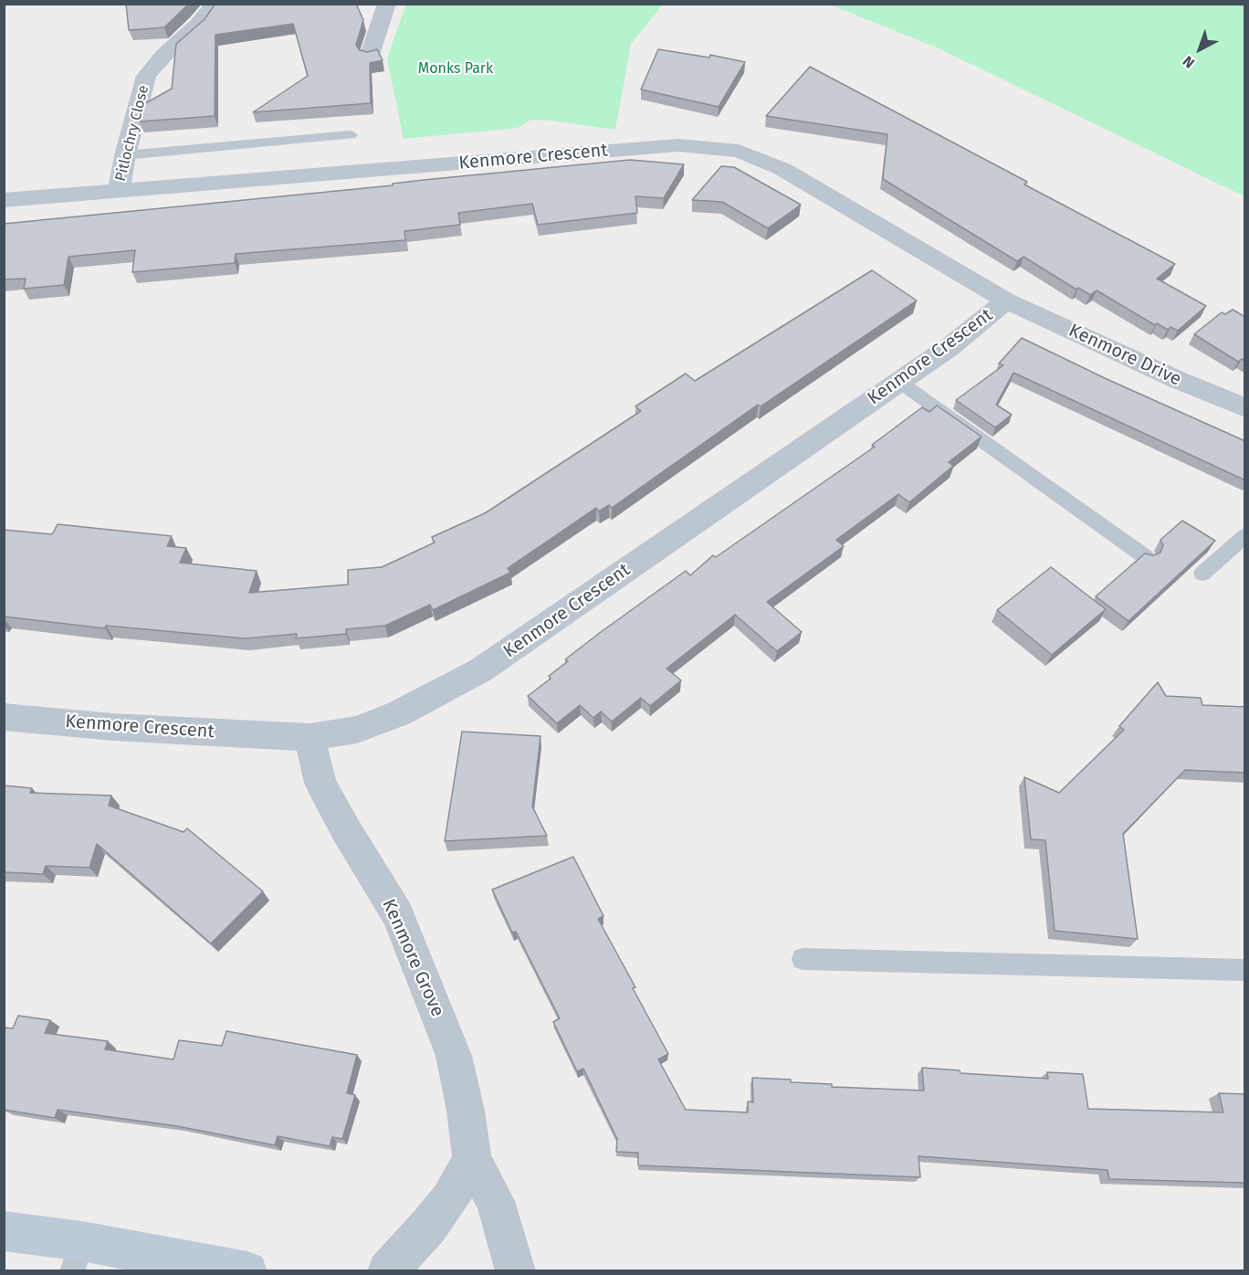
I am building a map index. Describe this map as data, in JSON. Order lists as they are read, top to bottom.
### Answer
{
  "streets": {
    "street": [
      "Pitlochry Close",
      "Kenmore Crescent",
      "Kenmore Drive",
      "Kenmore Grove"
    ]
  },
  "crossings": [
    ["Pitlochry Close", "Kenmore Crescent"],
    ["Kenmore Crescent", "Kenmore Drive"],
    ["Kenmore Crescent", "Kenmore Grove"]
  ],
  "parks": ["Monks Park"],
  "north": "bottom left"
}
